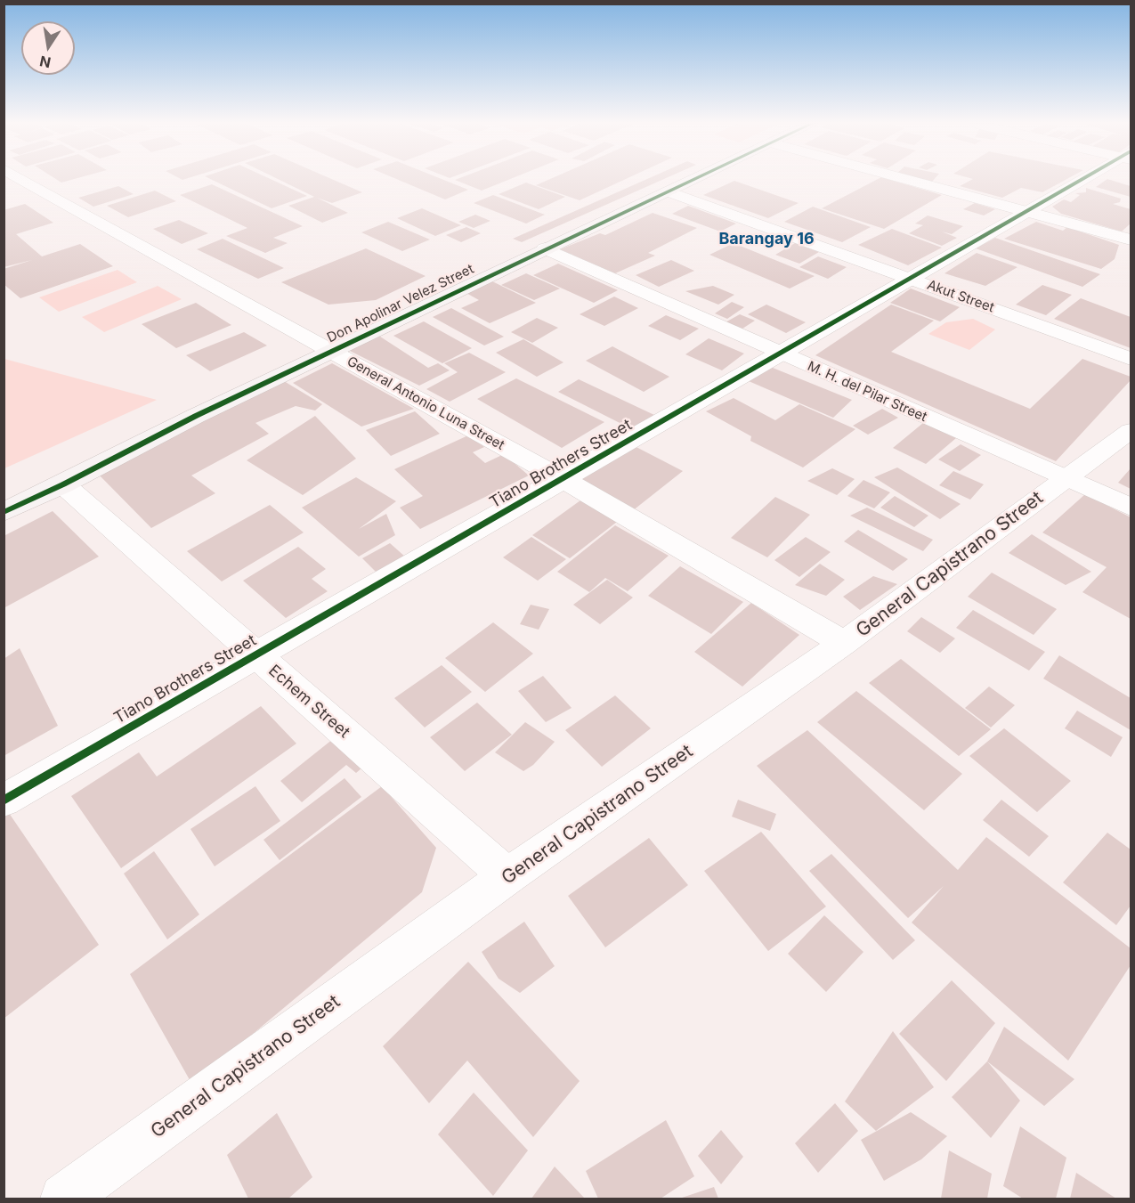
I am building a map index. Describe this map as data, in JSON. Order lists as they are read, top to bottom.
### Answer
{
  "streets": {
    "main road": ["Don Apolinar Velez Street"],
    "street": [
      "Akut Street",
      "M. H. del Pilar Street",
      "General Antonio Luna Street",
      "Tiano Brothers Street",
      "General Capistrano Street",
      "Echem Street"
    ]
  },
  "crossings": [
    ["Akut Street", "Don Apolinar Velez Street"],
    ["Akut Street", "Tiano Brothers Street"],
    ["Don Apolinar Velez Street", "M. H. del Pilar Street"],
    ["Don Apolinar Velez Street", "General Antonio Luna Street"],
    ["Don Apolinar Velez Street", "Echem Street"],
    ["M. H. del Pilar Street", "Tiano Brothers Street"],
    ["M. H. del Pilar Street", "General Capistrano Street"],
    ["General Antonio Luna Street", "Tiano Brothers Street"],
    ["General Antonio Luna Street", "General Capistrano Street"],
    ["Tiano Brothers Street", "Echem Street"],
    ["General Capistrano Street", "Echem Street"]
  ],
  "districts": ["Barangay 16"],
  "north": "bottom"
}
